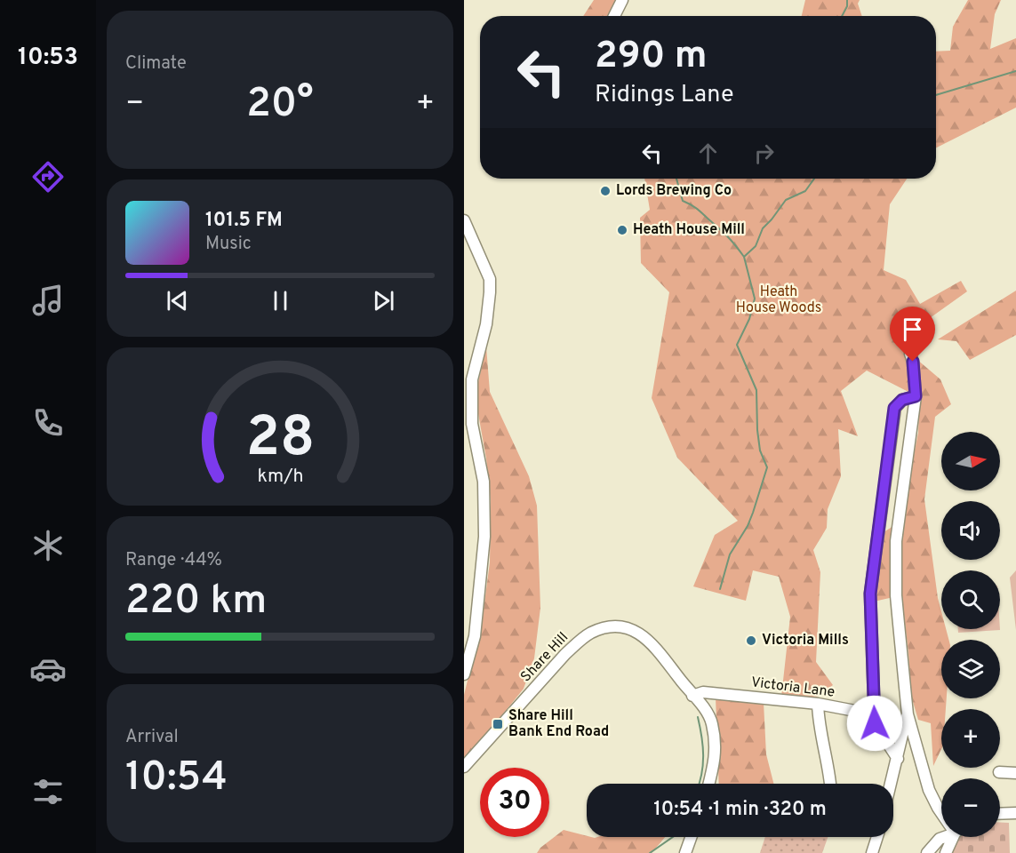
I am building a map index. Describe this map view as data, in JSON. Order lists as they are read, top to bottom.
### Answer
{
  "streets": {
    "street": ["Share Hill", "Victoria Lane"]
  },
  "crossings": [
    ["Share Hill", "Victoria Lane"]
  ],
  "parks": ["Heath House Woods"],
  "places": {
    "other": ["Lords Brewing Co", "Heath House Mill", "Victoria Mills"],
    "transit": ["Share Hill Bank End Road"]
  },
  "north": "right",
  "page": {
    "tabs": "10:53",
    "tile": [
      "Climate",
      ["Range · 44%", "220 km"],
      ["Arrival", "10:54"]
    ],
    "turn": ["290 m", "Ridings Lane"],
    "heat": ["−", "20°", "+"],
    "song": ["101.5 FM", "Music"],
    "map_buttons": ["+", "−"],
    "limit": "30",
    "trip": "10:54 · 1 min · 320 m",
    "gauge": ["28", "km/h"]
  }
}
